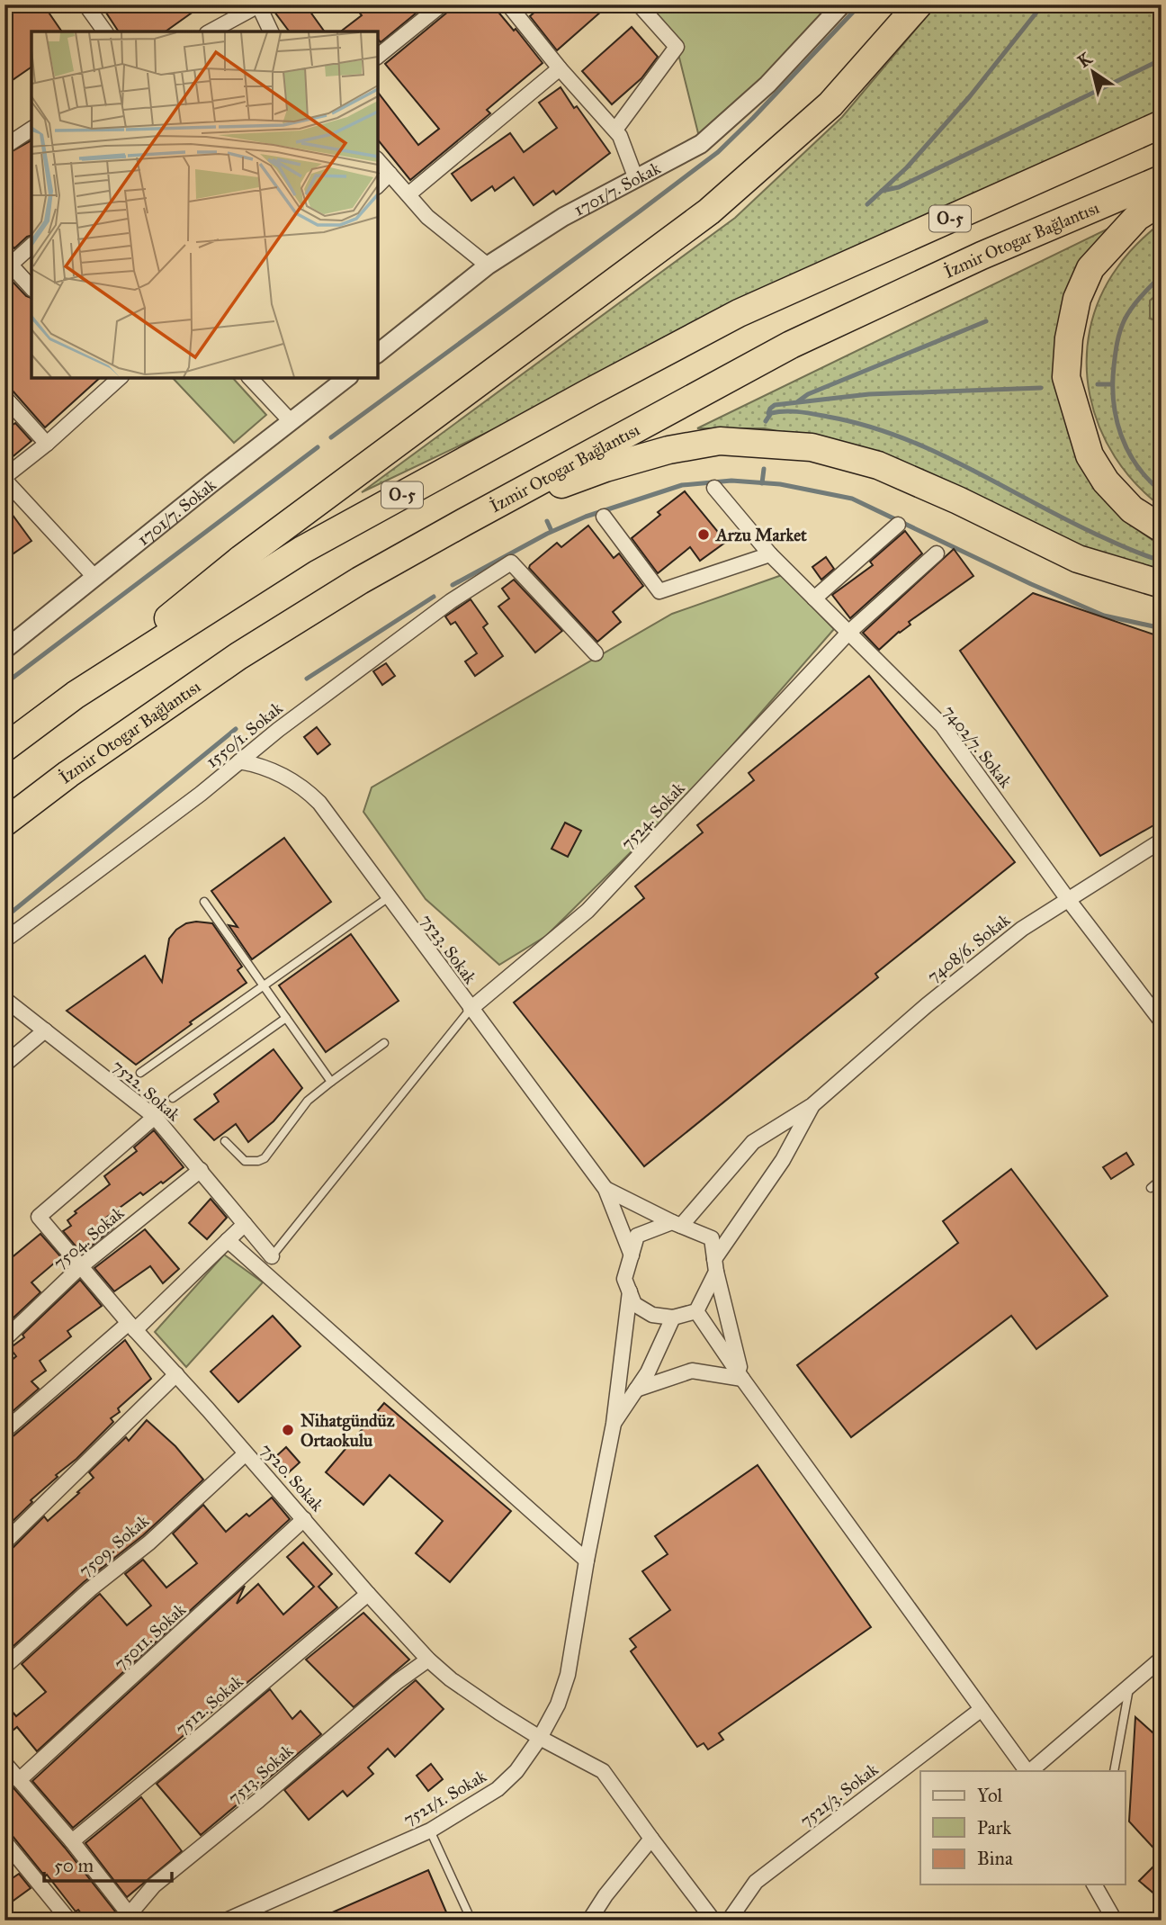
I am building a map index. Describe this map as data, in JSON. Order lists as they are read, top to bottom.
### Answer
{
  "streets": {
    "highway": ["O-5", "İzmir Otogar Bağlantısı"],
    "street": [
      "1701/7. Sokak",
      "1550/1. Sokak",
      "7402/7. Sokak",
      "7524. Sokak",
      "7408/6. Sokak",
      "7523. Sokak",
      "7522. Sokak",
      "7504. Sokak",
      "7520. Sokak",
      "7509. Sokak",
      "75011. Sokak",
      "7512. Sokak",
      "7513. Sokak",
      "7521/3. Sokak",
      "7521/1. Sokak"
    ]
  },
  "crossings": [
    ["1550/1. Sokak", "7523. Sokak"],
    ["7402/7. Sokak", "7524. Sokak"],
    ["7402/7. Sokak", "7408/6. Sokak"],
    ["7524. Sokak", "7523. Sokak"],
    ["7522. Sokak", "7504. Sokak"],
    ["7522. Sokak", "7520. Sokak"],
    ["7504. Sokak", "7520. Sokak"],
    ["7520. Sokak", "7509. Sokak"],
    ["7520. Sokak", "75011. Sokak"],
    ["7520. Sokak", "7512. Sokak"],
    ["7520. Sokak", "7513. Sokak"],
    ["7520. Sokak", "7521/1. Sokak"]
  ],
  "places": ["Arzu Market", "Nihatgündüz Ortaokulu"],
  "legend": ["Yol", "Park", "Bina"],
  "scale_bar": "50 m",
  "north": "top left"
}
